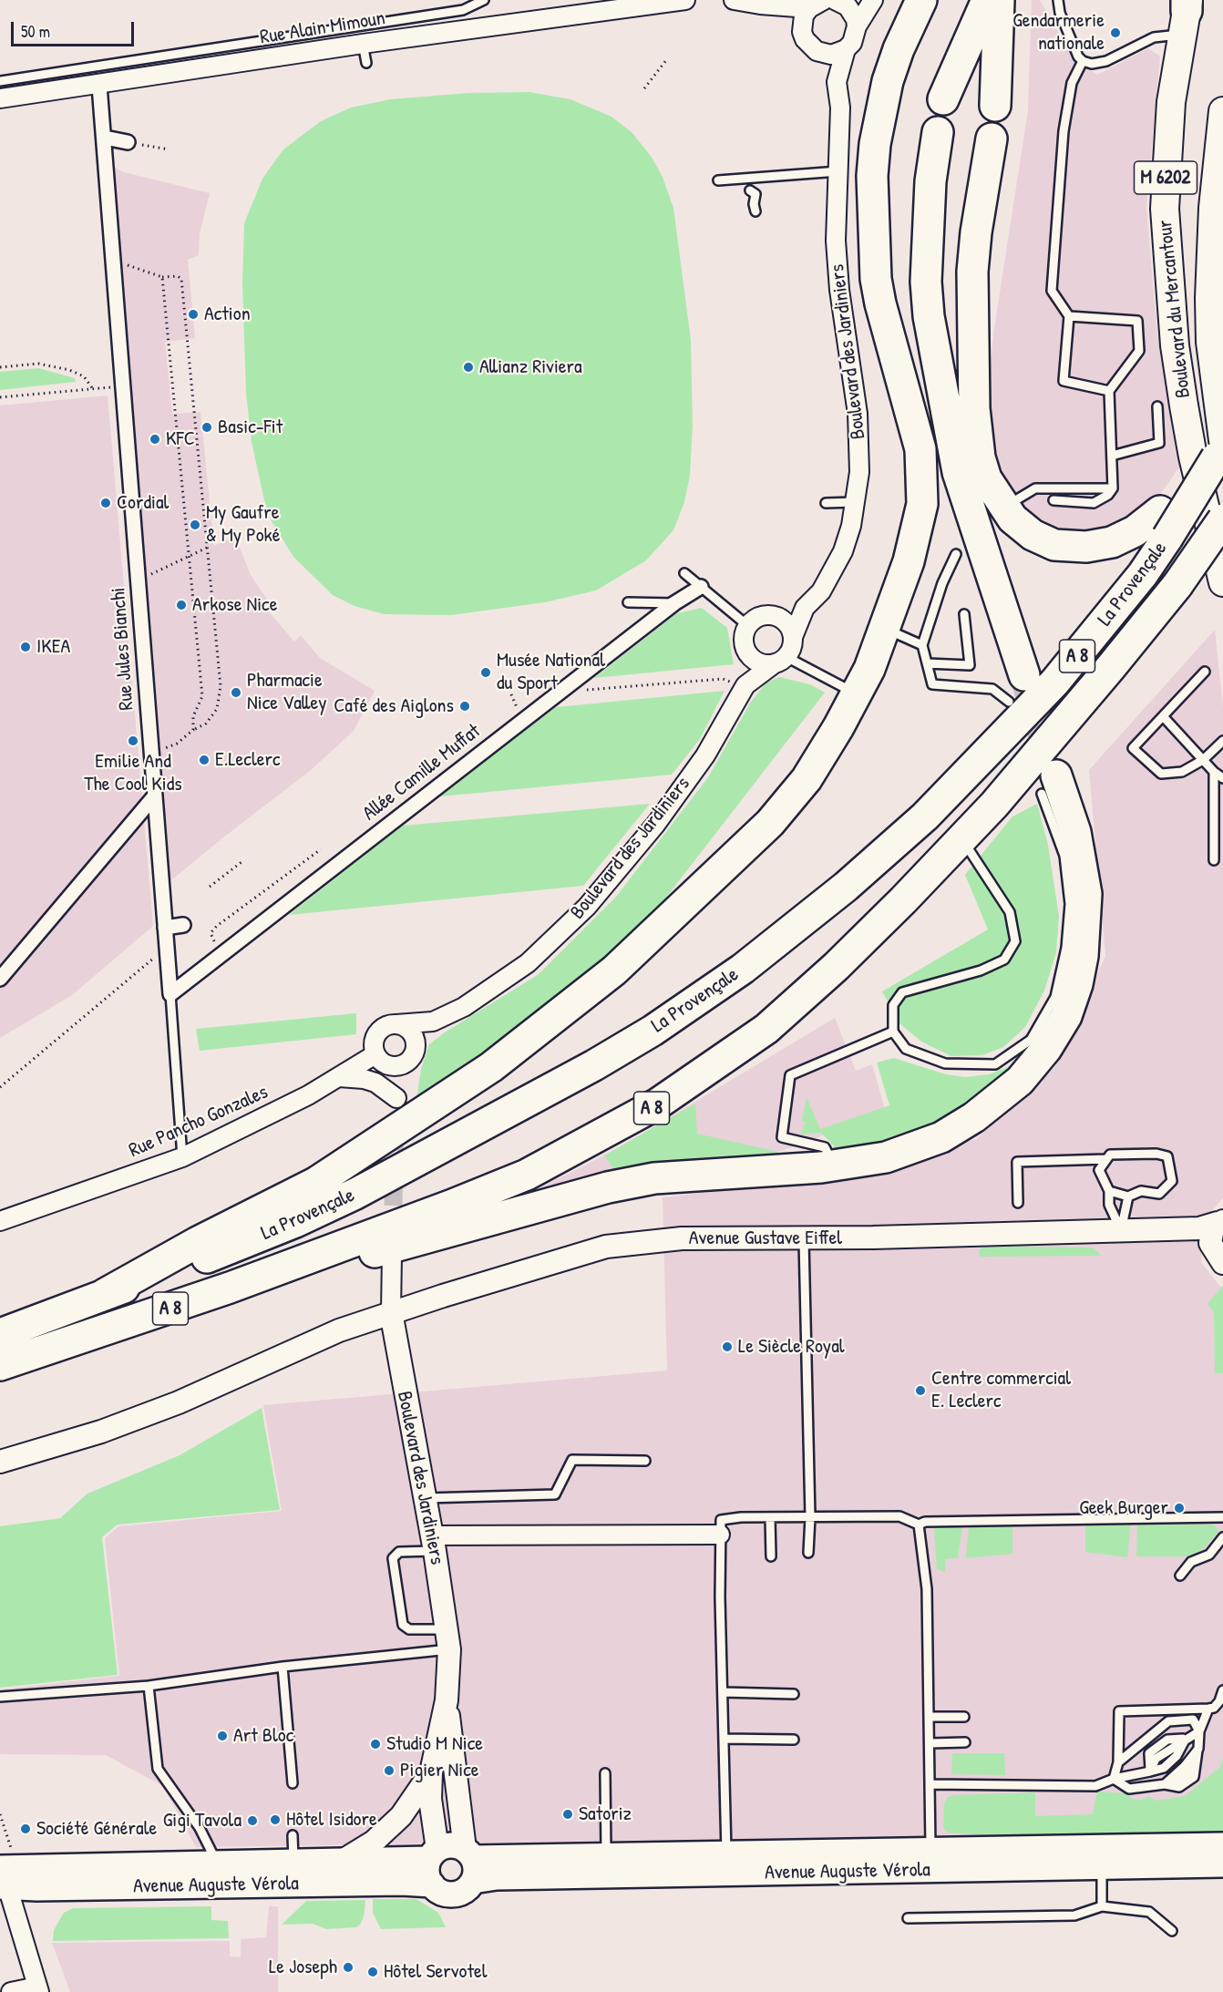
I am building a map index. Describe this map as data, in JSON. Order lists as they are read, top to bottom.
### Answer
{
  "streets": {
    "highway": ["La Provençale", "A 8"],
    "main road": ["M 6202", "Boulevard du Mercantour", "Avenue Auguste Vérola"],
    "street": [
      "Rue Alain Mimoun",
      "Boulevard des Jardiniers",
      "Rue Jules Bianchi",
      "Allée Camille Muffat",
      "Rue Pancho Gonzales",
      "Avenue Gustave Eiffel"
    ]
  },
  "crossings": [
    ["Rue Alain Mimoun", "Rue Jules Bianchi"],
    ["M 6202", "Boulevard du Mercantour"],
    ["Boulevard du Mercantour", "La Provençale"],
    ["Boulevard des Jardiniers", "Rue Pancho Gonzales"],
    ["Boulevard des Jardiniers", "Avenue Gustave Eiffel"],
    ["Boulevard des Jardiniers", "Avenue Auguste Vérola"],
    ["Rue Jules Bianchi", "Allée Camille Muffat"],
    ["Rue Jules Bianchi", "Rue Pancho Gonzales"]
  ],
  "places": [
    "Gendarmerie nationale",
    "Action",
    "Allianz Riviera",
    "Basic-Fit",
    "KFC",
    "Cordial",
    "My Gaufre & My Poké",
    "Arkose Nice",
    "IKEA",
    "Musée National du Sport",
    "Pharmacie Nice Valley",
    "Café des Aiglons",
    "Emilie And The Cool Kids",
    "E.Leclerc",
    "Le Siècle Royal",
    "Centre commercial E. Leclerc",
    "Geek Burger",
    "Art Bloc",
    "Studio M Nice",
    "Pigier Nice",
    "Satoriz",
    "Hôtel Isidore",
    "Gigi Tavola",
    "Société Générale",
    "Le Joseph",
    "Hôtel Servotel"
  ],
  "scale_bar": "50 m"
}
